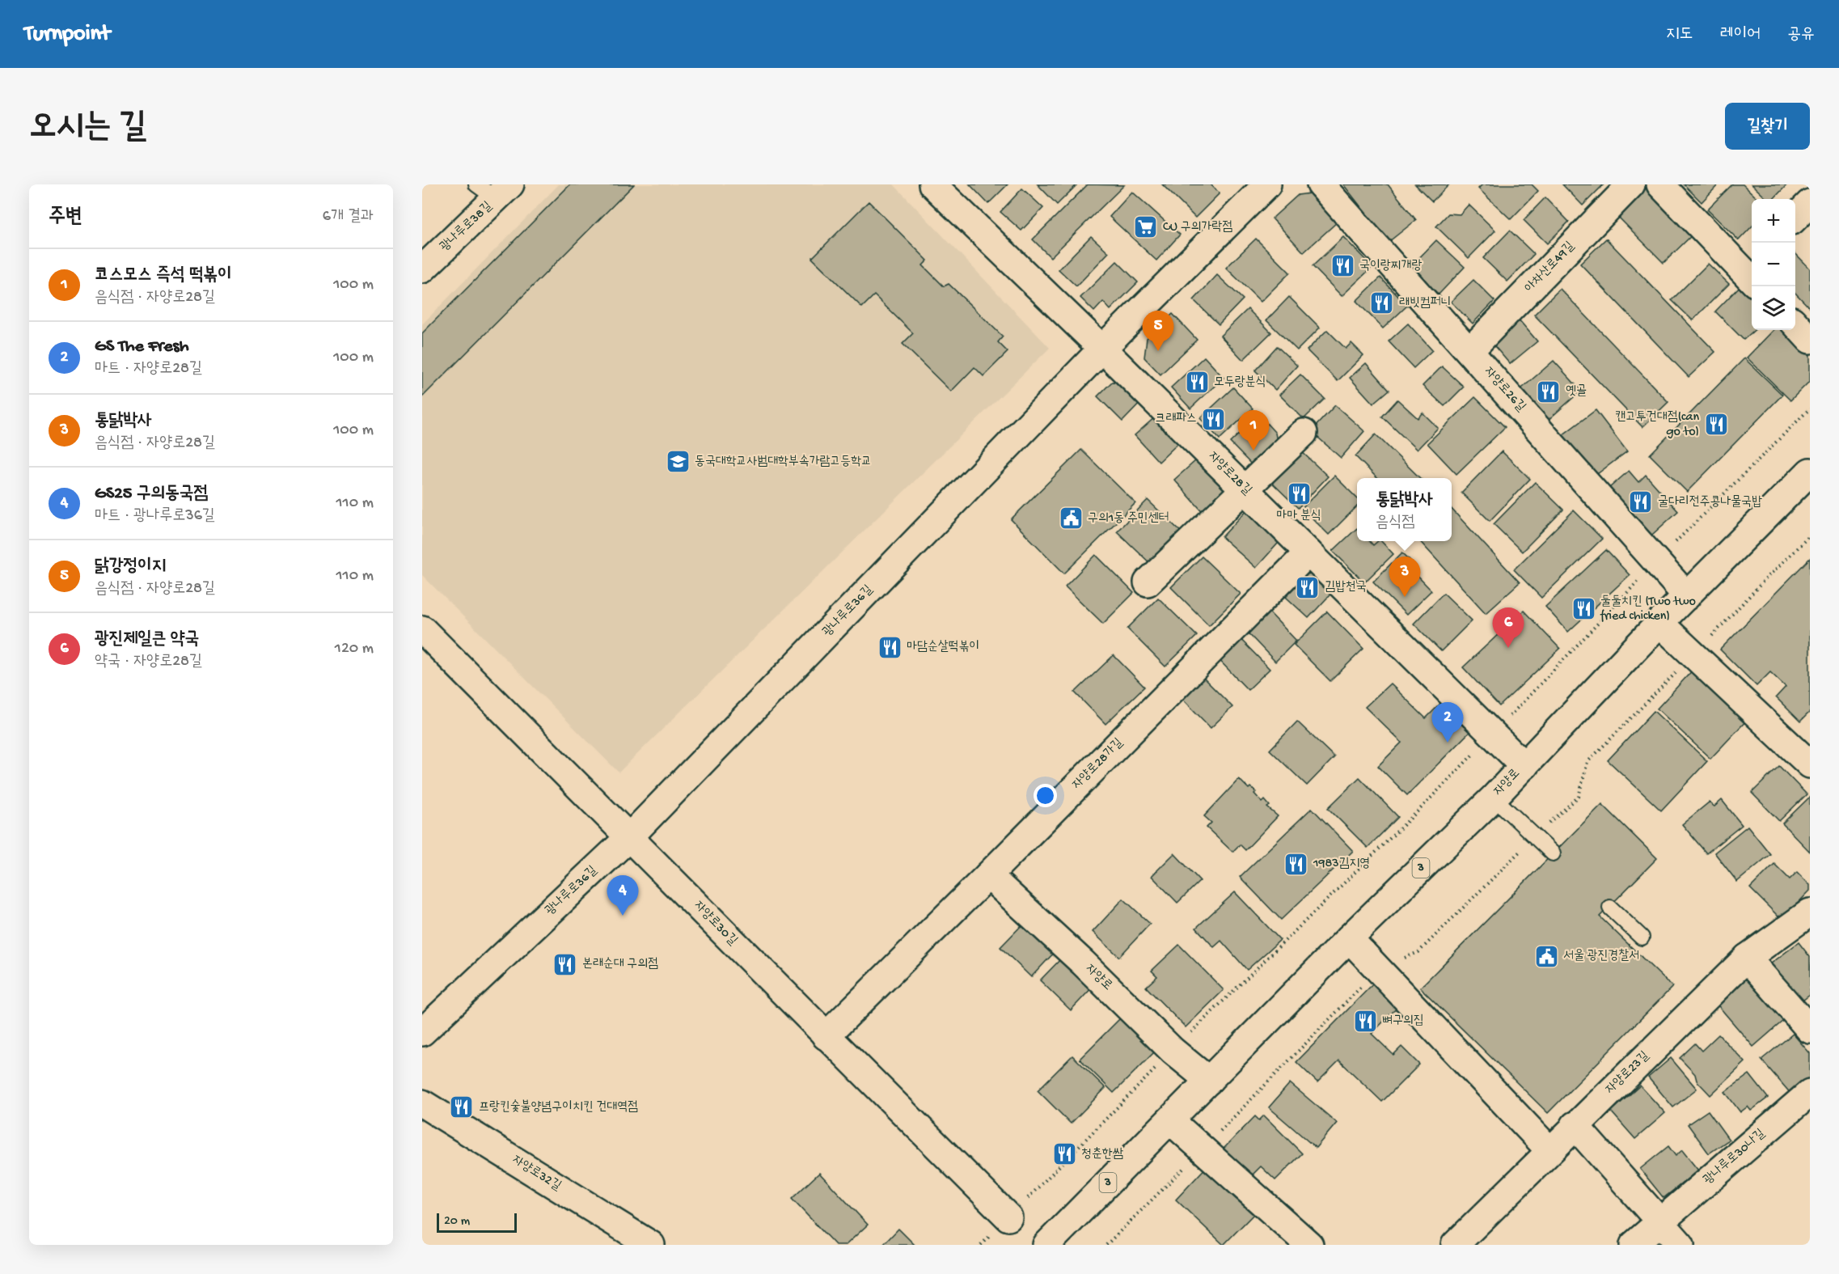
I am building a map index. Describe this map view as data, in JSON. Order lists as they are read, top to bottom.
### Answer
{
  "streets": {
    "street": [
      "광나루로38길",
      "아차산로49길",
      "자양로26길",
      "자양로28길",
      "광나루로36길",
      "자양로28가길",
      "자양로",
      "3",
      "자양로30길",
      "자양로23길",
      "광나루로30나길",
      "자양로32길"
    ]
  },
  "crossings": [
    ["아차산로49길", "자양로26길"],
    ["자양로26길", "자양로"],
    ["자양로28길", "광나루로36길"],
    ["자양로28길", "자양로28가길"],
    ["자양로28길", "자양로"],
    ["광나루로36길", "자양로30길"],
    ["자양로28가길", "자양로"],
    ["자양로28가길", "자양로30길"]
  ],
  "places": {
    "supermarket": ["CU 구의가락점"],
    "restaurant": [
      "국이랑찌개랑",
      "래빗컴퍼니",
      "모두랑분식",
      "옛골",
      "크래파스",
      "캔고투건대점(can go to)",
      "마마 분식",
      "굴다리전주콩나물국밥",
      "김밥천국",
      "둘둘치킨 (Two two fried chicken)",
      "마담순살떡볶이",
      "1983김지영",
      "본래순대 구의점",
      "뼈구의집",
      "프랑킨숯불양념구이치킨 건대역점",
      "청춘한쌈"
    ],
    "school or university": ["동국대학교사범대학부속가람고등학교"],
    "public building": ["구의1동 주민센터", "서울 광진경찰서"]
  },
  "scale_bar": "20 m",
  "page": {
    "header": "Turnpoint",
    "nav": ["지도", "레이어", "공유"],
    "buttons": "길찾기",
    "title": "오시는 길",
    "heading": ["주변", "6개 결과"],
    "map_buttons": ["+", "−"],
    "list": [
      {
        "mark": "1",
        "name": "코스모스 즉석 떡볶이",
        "note": "음식점 · 자양로28길",
        "value": "100 m"
      },
      {
        "mark": "2",
        "name": "GS The Fresh",
        "note": "마트 · 자양로28길",
        "value": "100 m"
      },
      {
        "mark": "3",
        "name": "통닭박사",
        "note": "음식점 · 자양로28길",
        "value": "100 m"
      },
      {
        "mark": "4",
        "name": "GS25 구의동국점",
        "note": "마트 · 광나루로36길",
        "value": "110 m"
      },
      {
        "mark": "5",
        "name": "닭강정이지",
        "note": "음식점 · 자양로28길",
        "value": "110 m"
      },
      {
        "mark": "6",
        "name": "광진제일큰 약국",
        "note": "약국 · 자양로28길",
        "value": "120 m"
      }
    ],
    "pins": [
      "5",
      "1",
      "3",
      "6",
      "2",
      "4"
    ],
    "popup": ["통닭박사", "음식점"],
    "scale": "20 m"
  }
}
